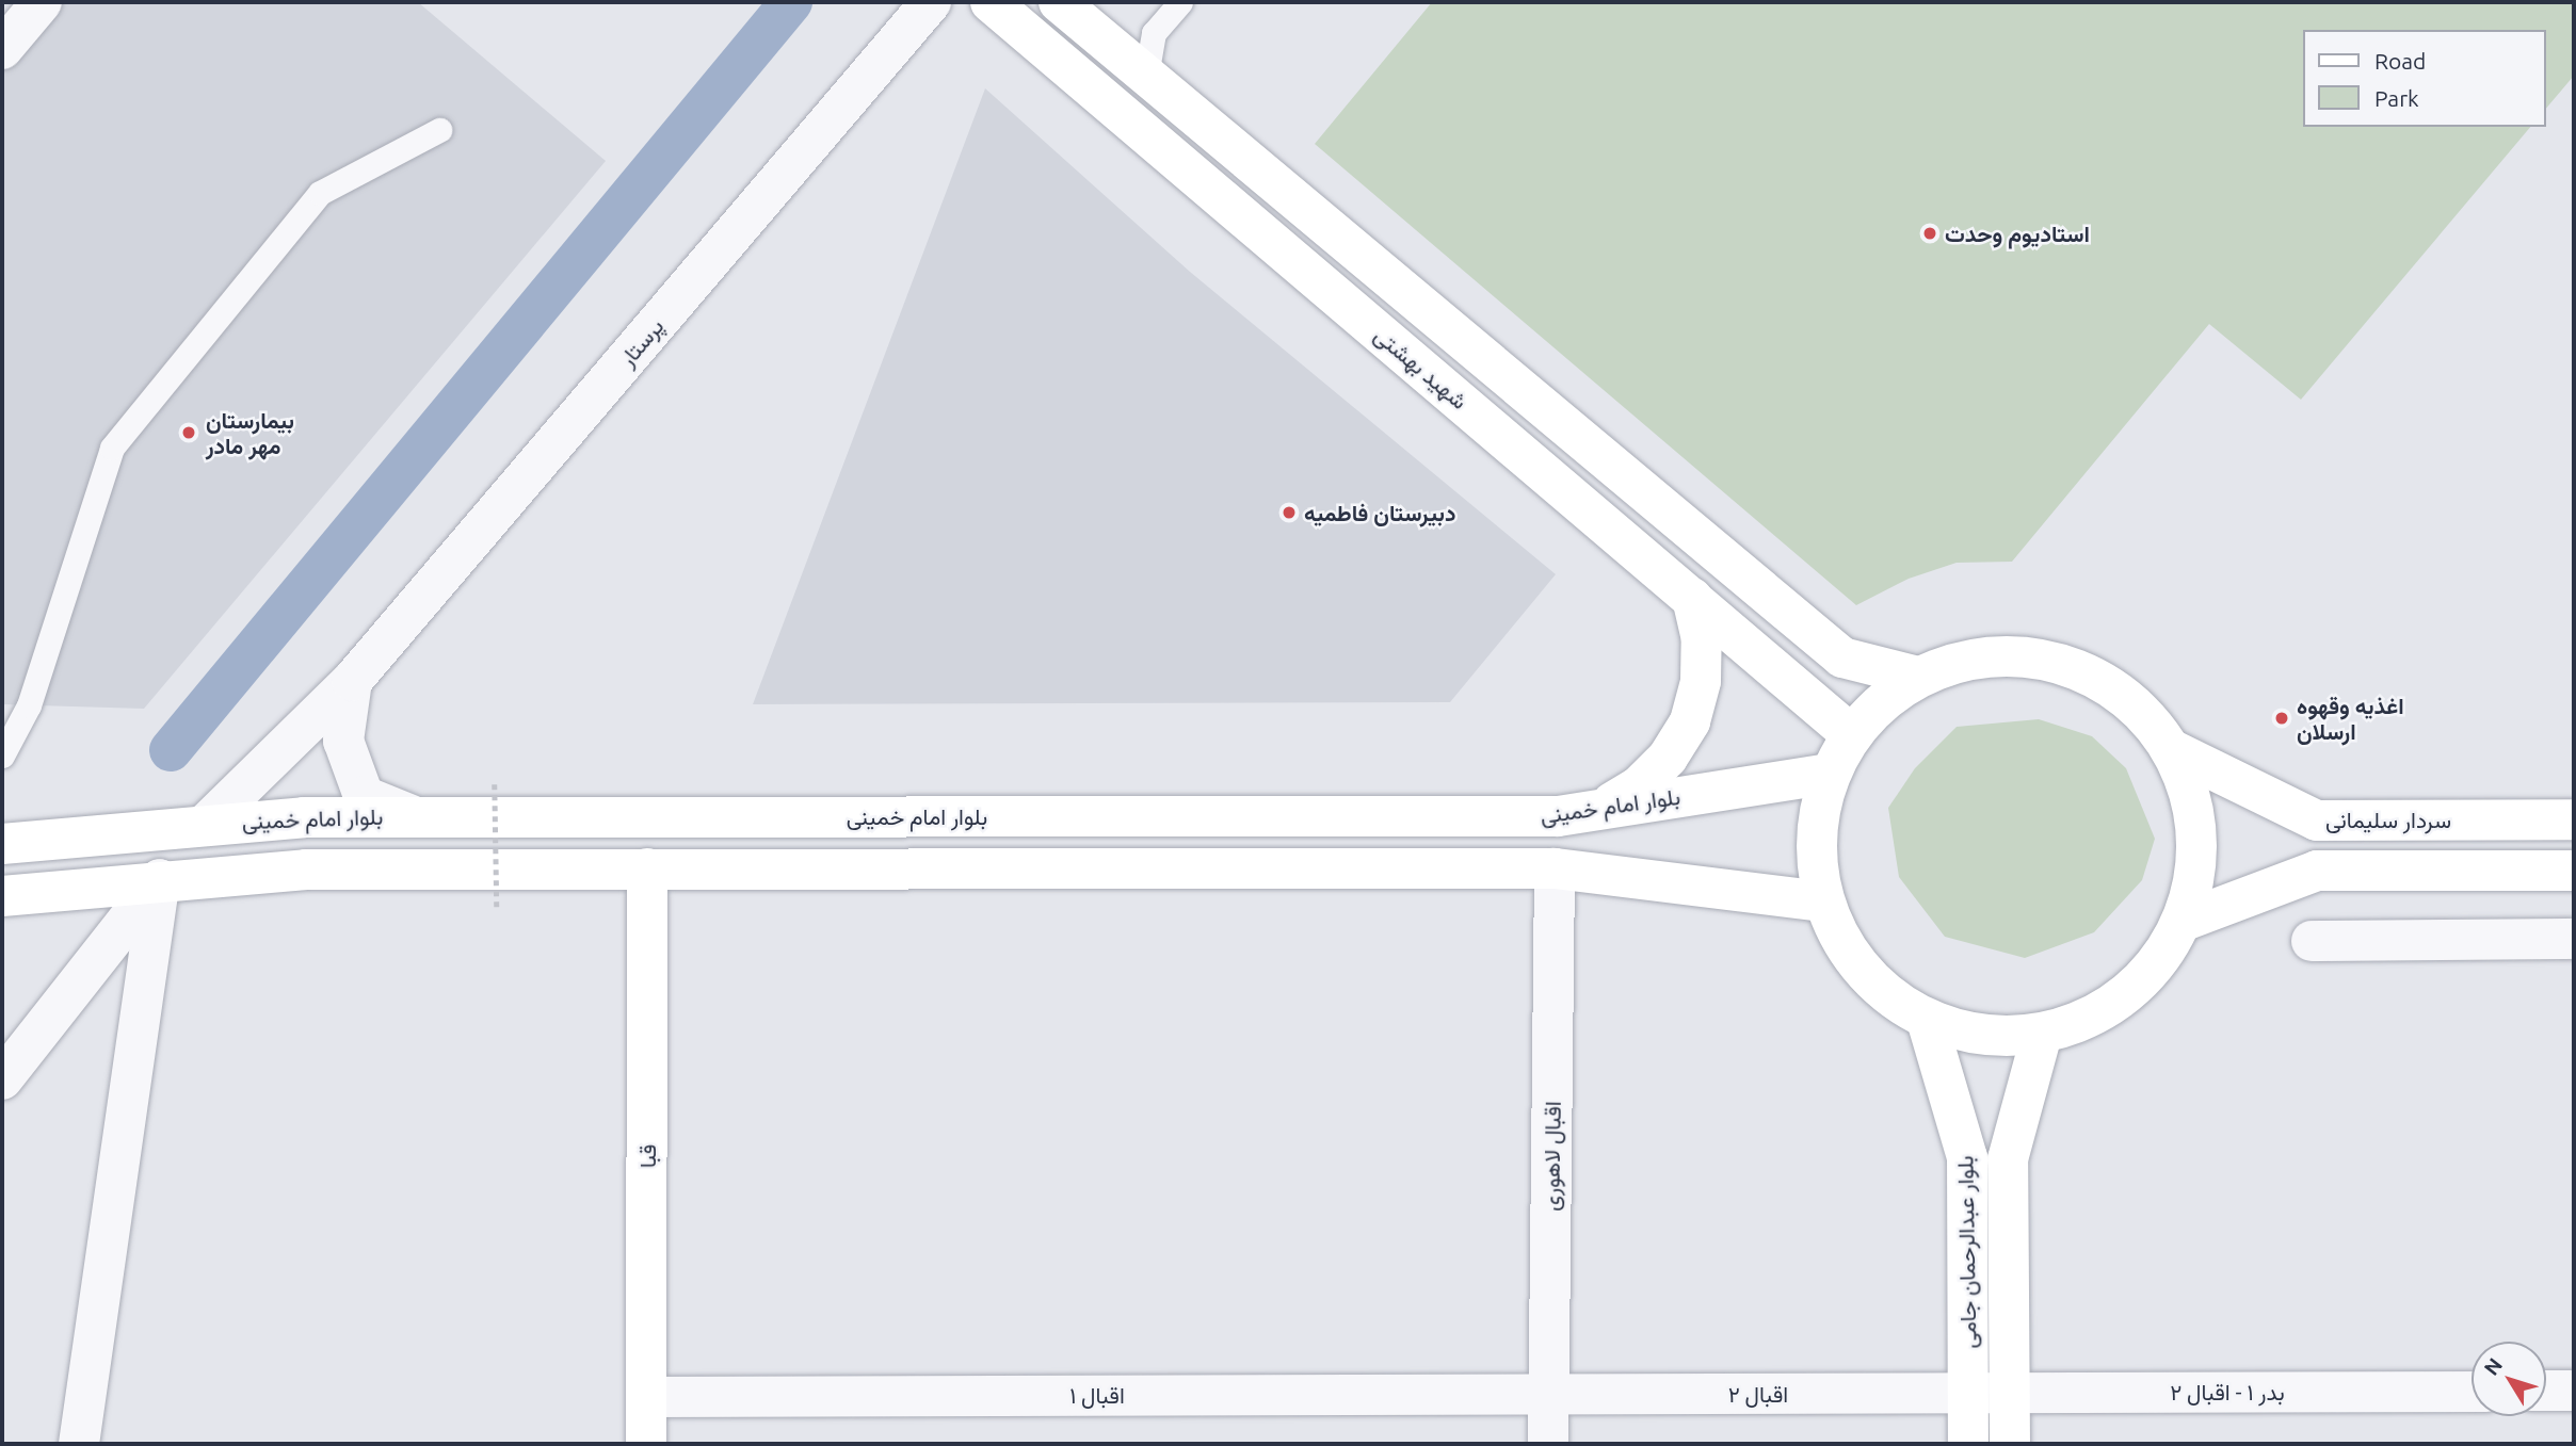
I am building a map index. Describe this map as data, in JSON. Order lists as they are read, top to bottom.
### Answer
{
  "streets": {
    "main road": [
      "شهید بهشتی",
      "بلوار امام خمینی",
      "سردار سلیمانی",
      "قبا",
      "بلوار عبدالرحمان جامی"
    ],
    "street": [
      "پرستار",
      "اقبال لاهوری",
      "بدر ۱ - اقبال ۲",
      "اقبال ۲",
      "اقبال ۱"
    ]
  },
  "crossings": [
    ["پرستار", "بلوار امام خمینی"],
    ["قبا", "اقبال ۱"],
    ["اقبال لاهوری", "اقبال ۲"],
    ["اقبال لاهوری", "اقبال ۱"],
    ["بلوار عبدالرحمان جامی", "بدر ۱ - اقبال ۲"],
    ["بلوار عبدالرحمان جامی", "اقبال ۲"],
    ["بدر ۱ - اقبال ۲", "اقبال ۲"],
    ["اقبال ۲", "اقبال ۱"]
  ],
  "places": [
    "استادیوم وحدت",
    "بیمارستان مهر مادر",
    "دبیرستان فاطمیه",
    "اغذیه وقهوه ارسلان"
  ],
  "legend": ["Road", "Park"],
  "north": "top left"
}
